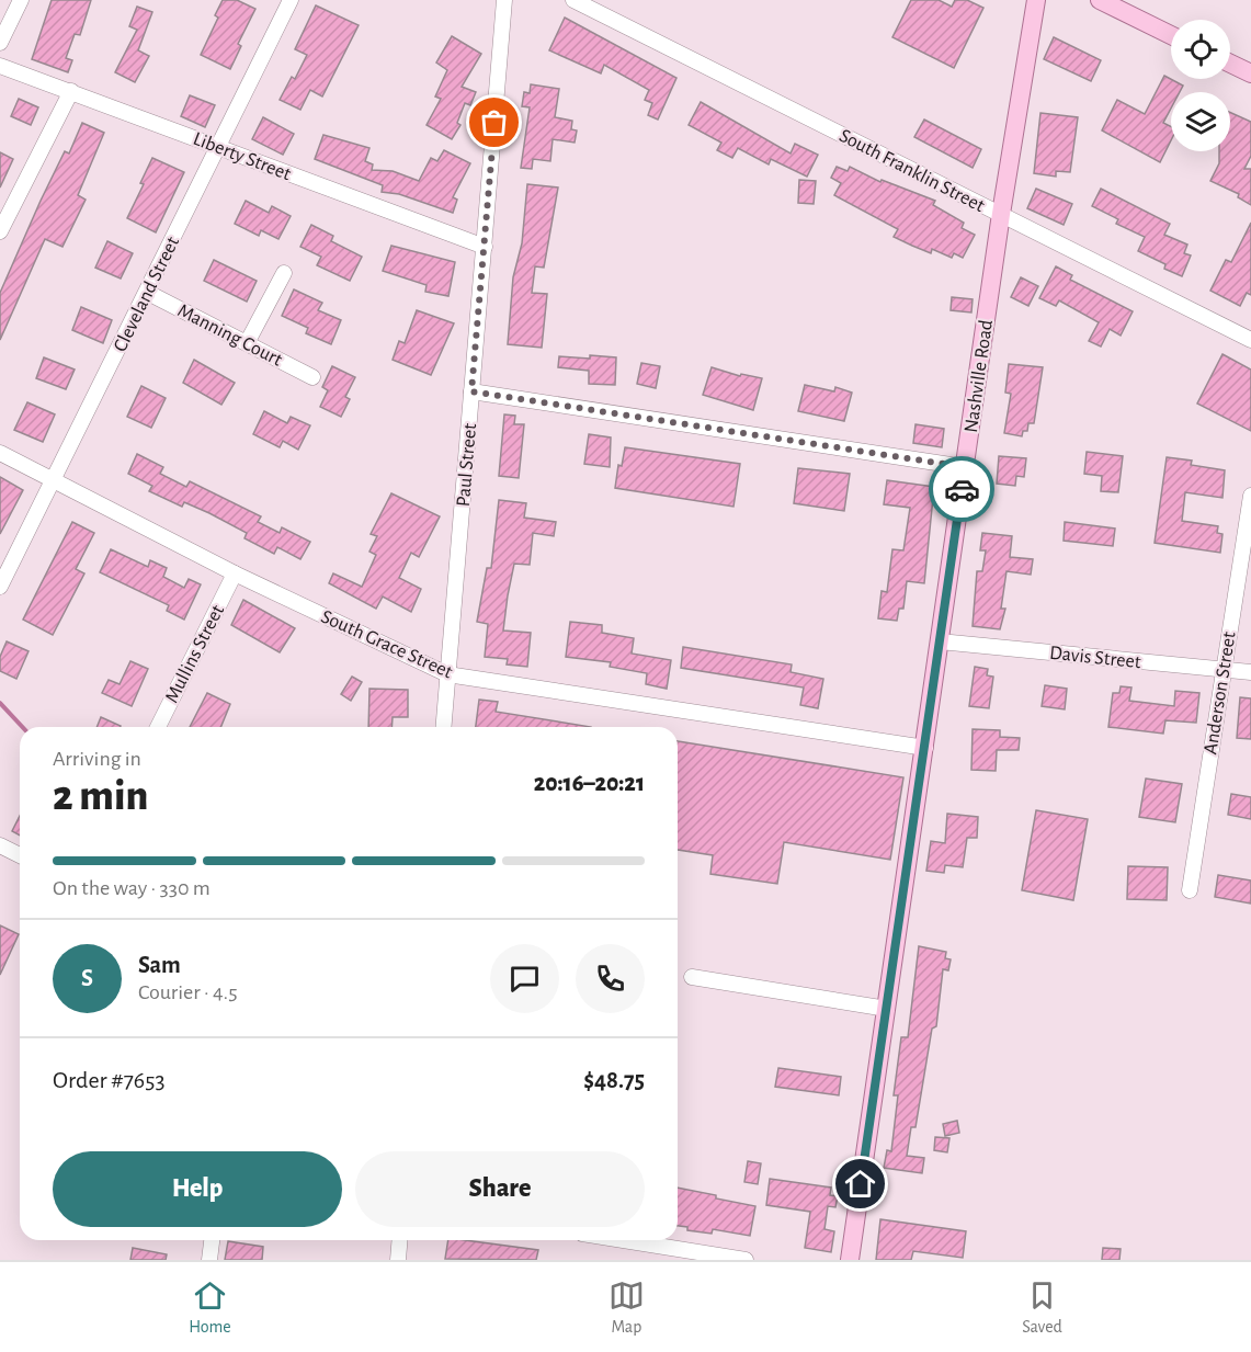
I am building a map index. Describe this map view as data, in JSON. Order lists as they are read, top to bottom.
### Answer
{
  "streets": {
    "main road": ["Nashville Road"],
    "street": [
      "Liberty Street",
      "South Franklin Street",
      "Cleveland Street",
      "Manning Court",
      "Paul Street",
      "South Grace Street",
      "Mullins Street",
      "Davis Street",
      "Anderson Street"
    ]
  },
  "crossings": [
    ["Liberty Street", "Cleveland Street"],
    ["Liberty Street", "Paul Street"],
    ["South Franklin Street", "Nashville Road"],
    ["Cleveland Street", "Manning Court"],
    ["Cleveland Street", "South Grace Street"],
    ["Nashville Road", "South Grace Street"],
    ["Nashville Road", "Davis Street"],
    ["Paul Street", "South Grace Street"],
    ["South Grace Street", "Mullins Street"],
    ["Davis Street", "Anderson Street"]
  ],
  "page": {
    "heading": ["2 min", "Arriving in", "20:16–20:21"],
    "panel": [
      "Sam",
      "Courier · 4.5",
      "Order #7653",
      "$48.75"
    ],
    "bar": "On the way · 330 m",
    "round": "S",
    "buttons": ["Help", "Share"],
    "tabs": ["Home", "Map", "Saved"]
  }
}
